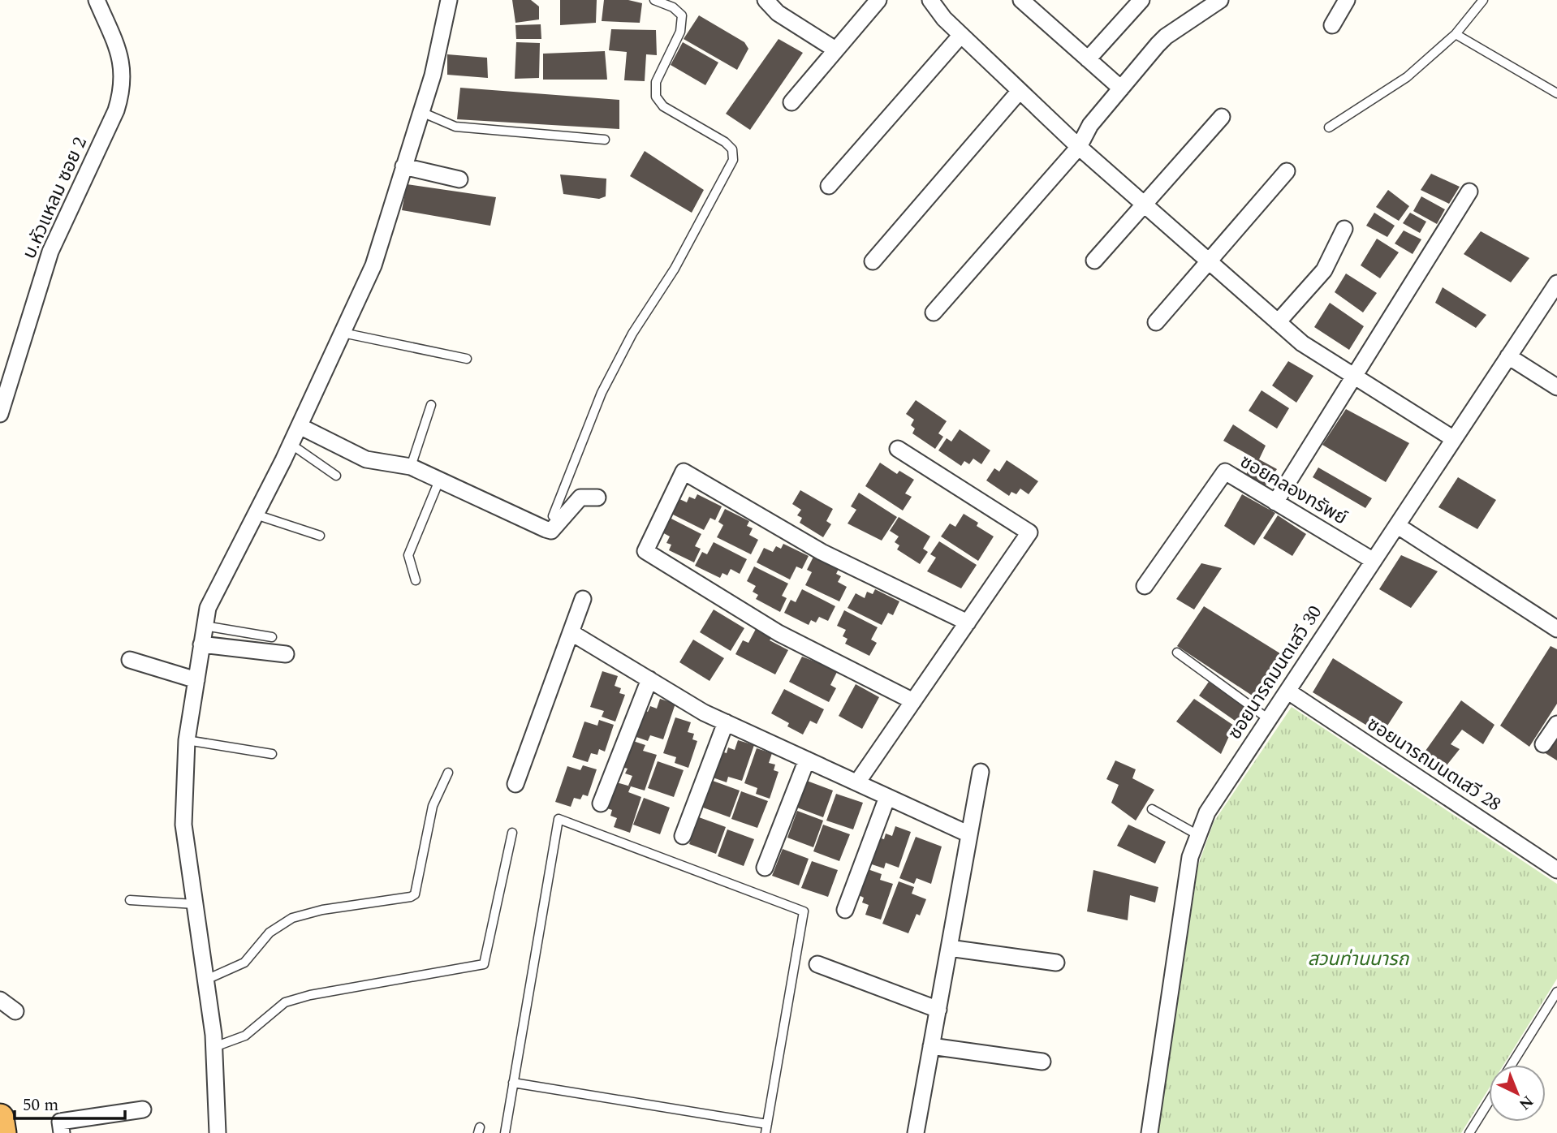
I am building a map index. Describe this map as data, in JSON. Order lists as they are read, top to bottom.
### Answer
{
  "streets": {
    "street": [
      "บ.หัวแหลม ซอย 2",
      "ซอยคลองทรัพย์",
      "ซอยนารถมนตเสวี 30",
      "ซอยนารถมนตเสวี 28"
    ]
  },
  "crossings": [
    ["ซอยคลองทรัพย์", "ซอยนารถมนตเสวี 30"],
    ["ซอยนารถมนตเสวี 30", "ซอยนารถมนตเสวี 28"]
  ],
  "parks": ["สวนท่านนารถ"],
  "scale_bar": "50 m",
  "north": "bottom right"
}
